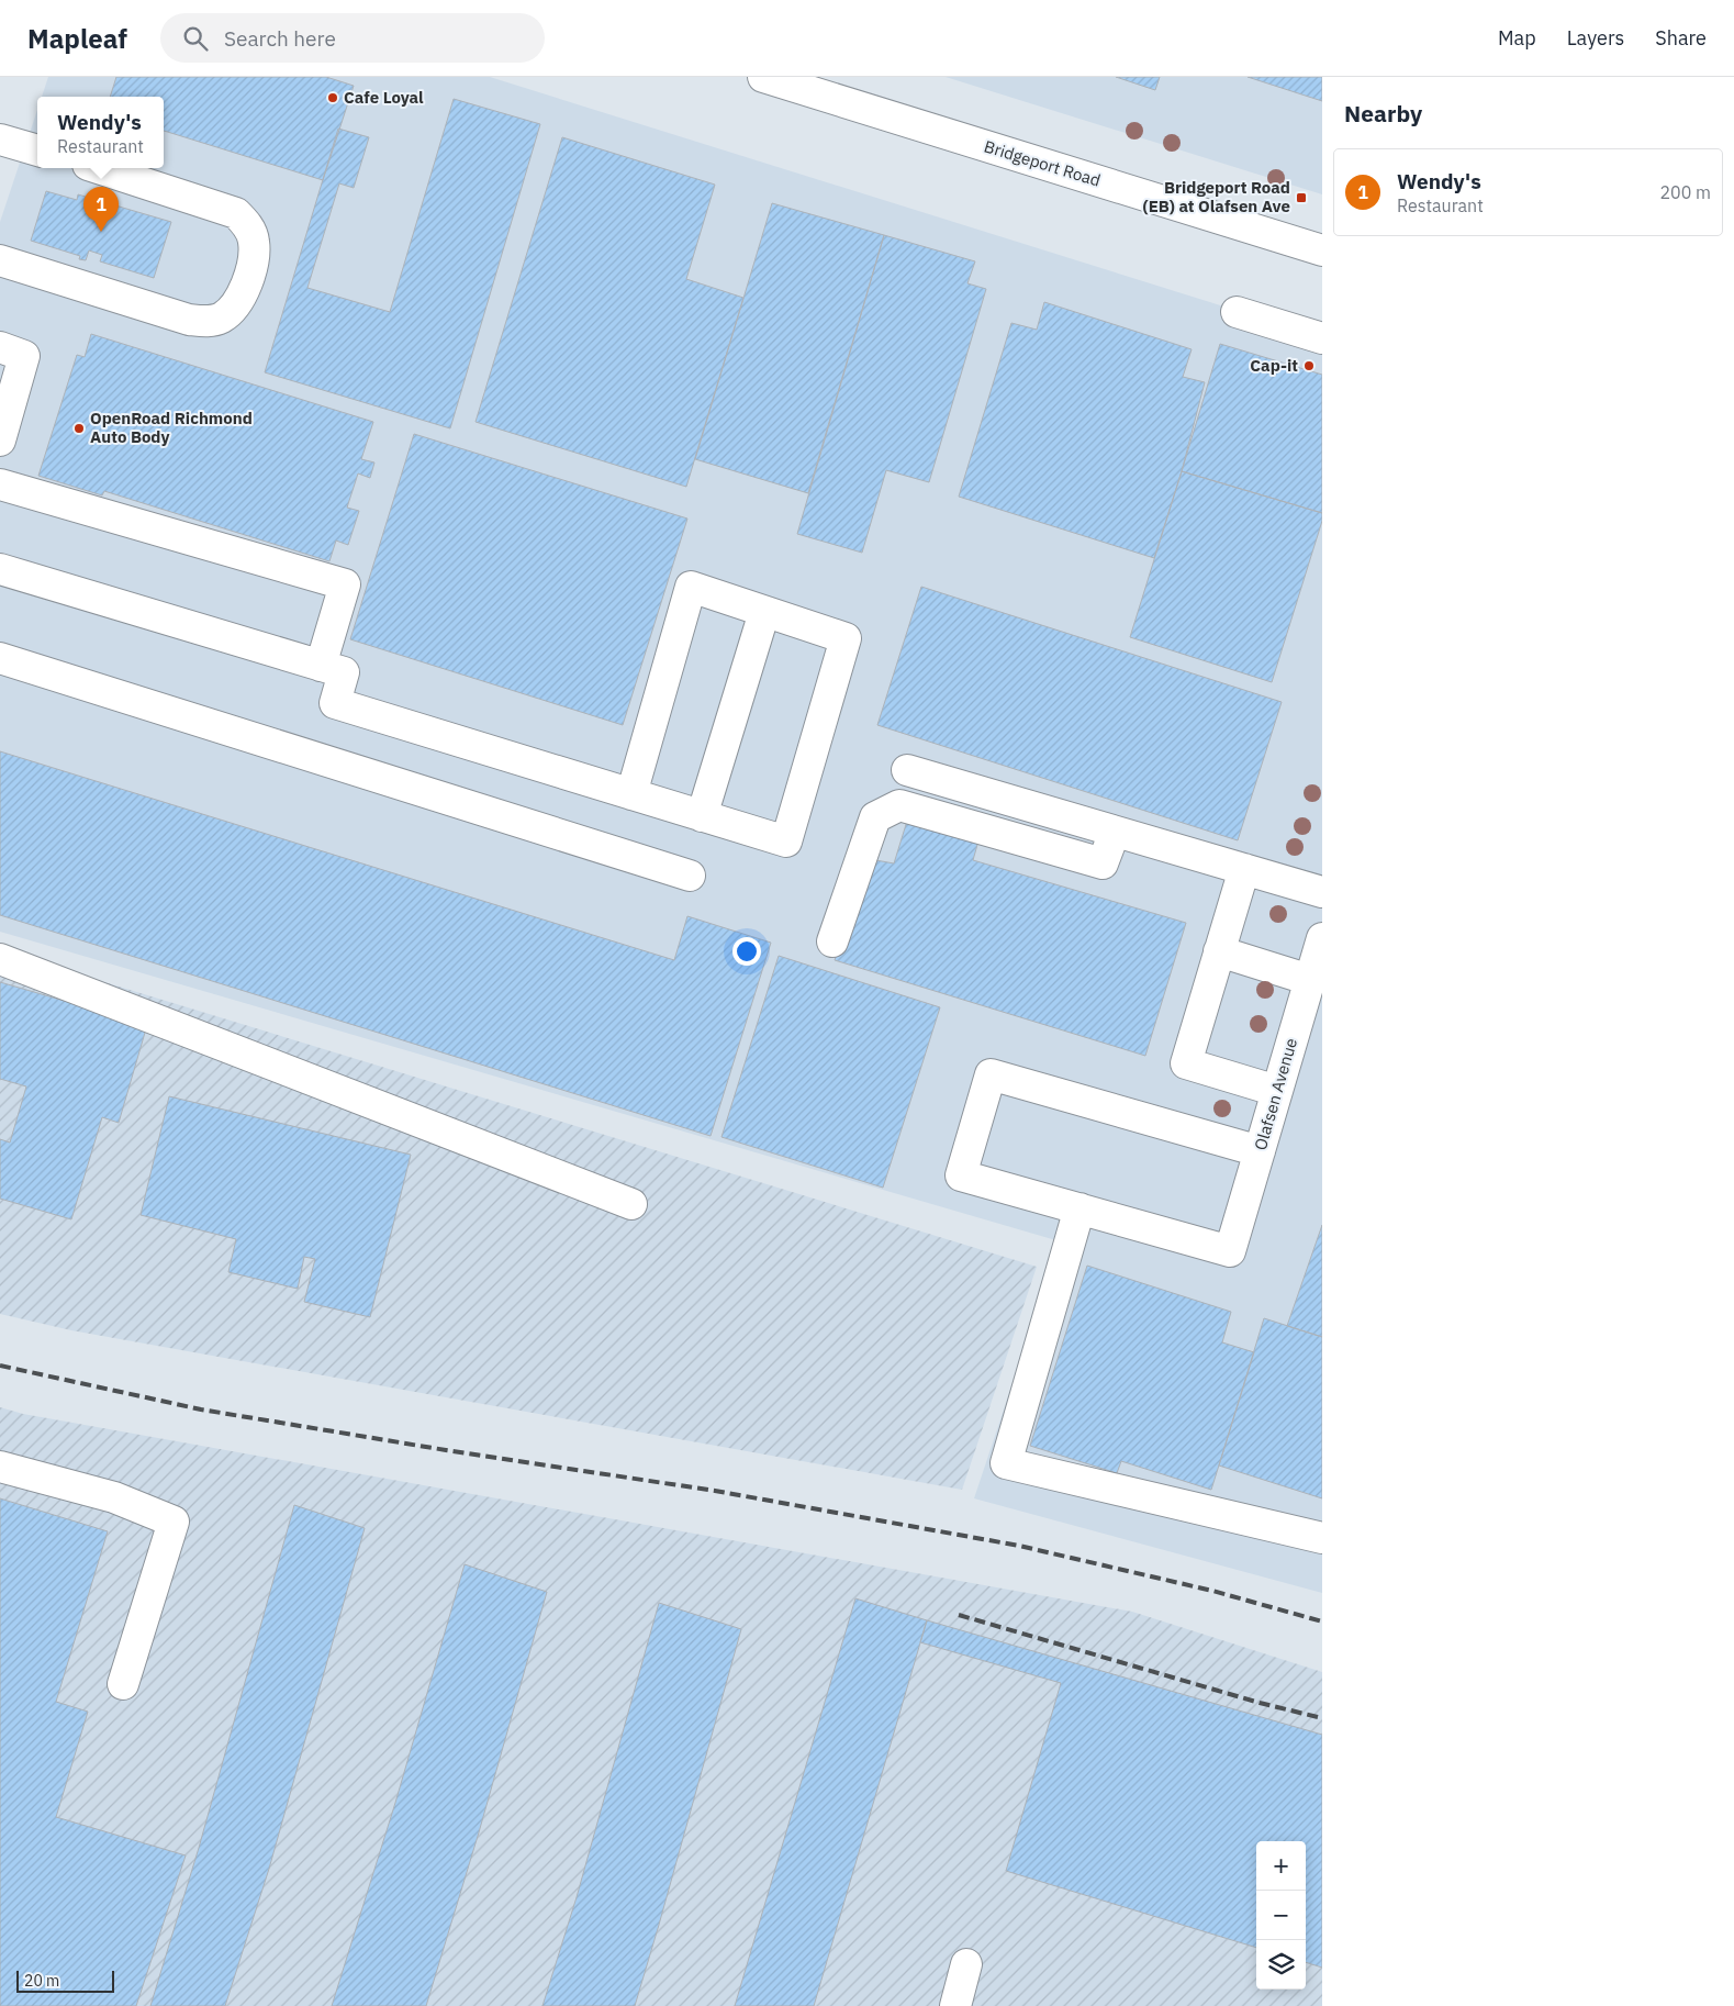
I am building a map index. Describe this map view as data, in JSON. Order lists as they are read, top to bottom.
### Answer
{
  "streets": {
    "main road": ["Bridgeport Road", "Olafsen Avenue"]
  },
  "places": {
    "other": ["Cafe Loyal", "Cap-it", "OpenRoad Richmond Auto Body"],
    "transit": ["Bridgeport Road (EB) at Olafsen Ave"]
  },
  "scale_bar": "20 m",
  "page": {
    "header": "Mapleaf",
    "search": "Search here",
    "nav": ["Map", "Layers", "Share"],
    "heading": "Nearby",
    "popup": ["Wendy's", "Restaurant"],
    "list": [
      {
        "mark": "1",
        "name": "Wendy's",
        "note": "Restaurant",
        "value": "200 m"
      }
    ],
    "pins": "1",
    "map_buttons": ["+", "−"],
    "scale": "20 m"
  }
}
